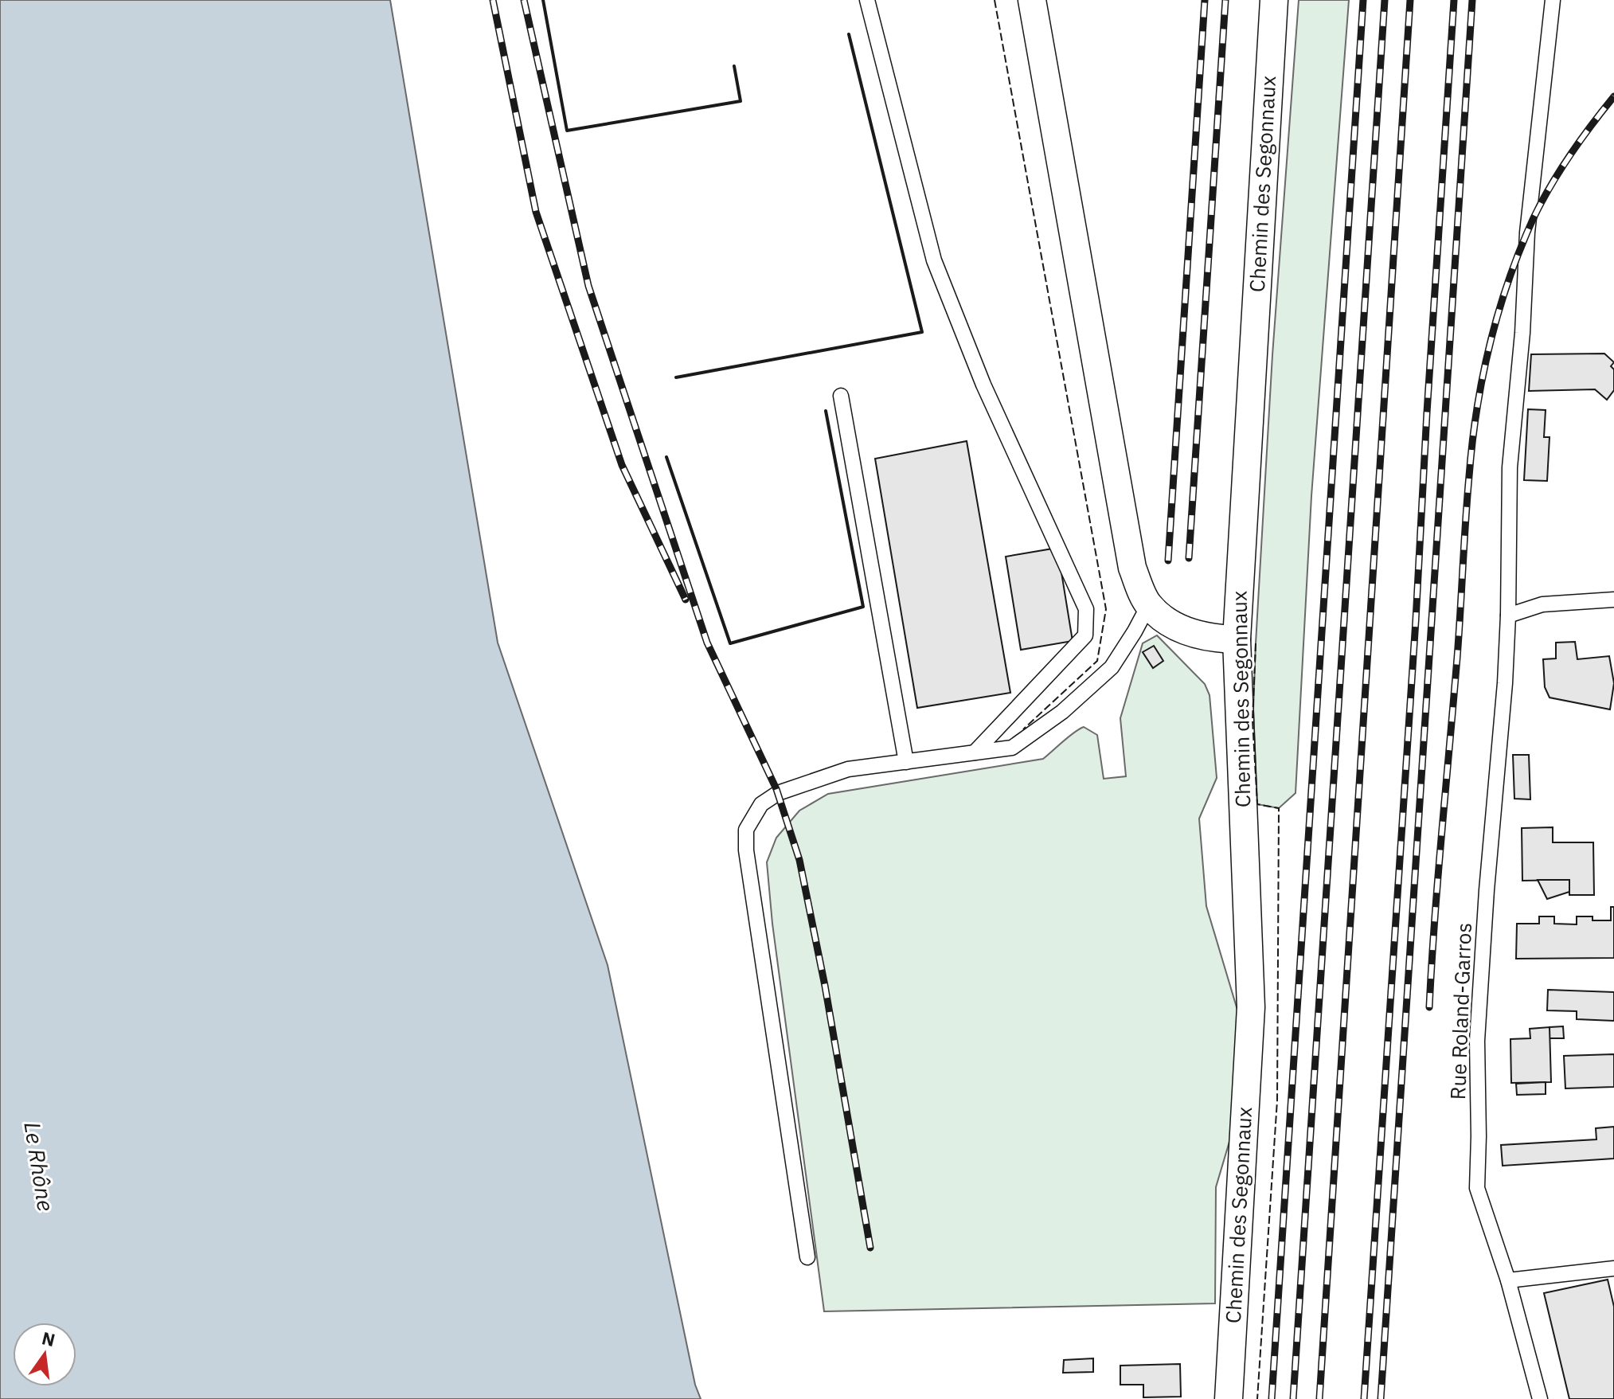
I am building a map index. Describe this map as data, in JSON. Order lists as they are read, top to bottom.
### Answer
{
  "streets": {
    "street": ["Chemin des Segonnaux"],
    "lane": ["Rue Roland-Garros"]
  },
  "water": ["Le Rhône"],
  "north": "top"
}
